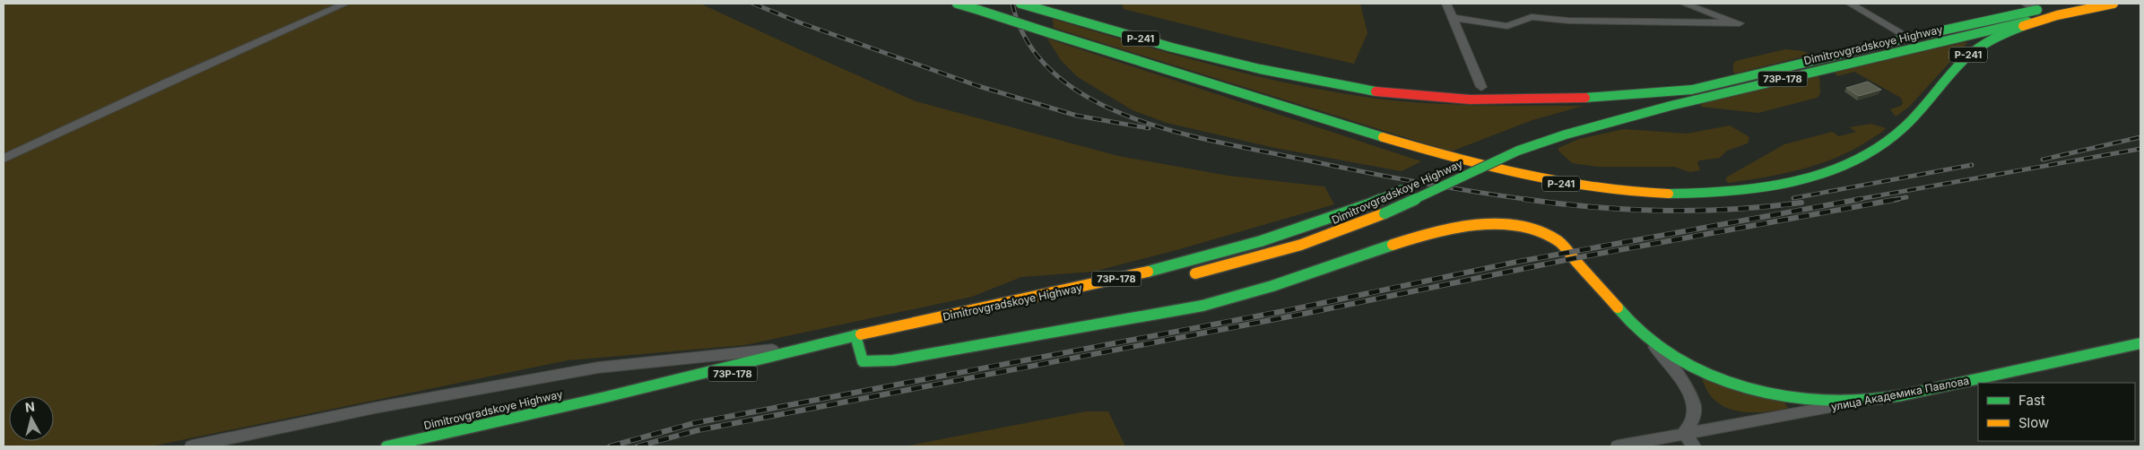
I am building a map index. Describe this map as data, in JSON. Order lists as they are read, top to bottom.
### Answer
{
  "streets": {
    "main road": [
      "Р-241",
      "Dimitrovgradskoye Highway",
      "73Р-178",
      "улица Академика Павлова"
    ]
  },
  "crossings": [
    ["Р-241", "Dimitrovgradskoye Highway"]
  ],
  "legend": ["Fast", "Slow"],
  "north": "top"
}
